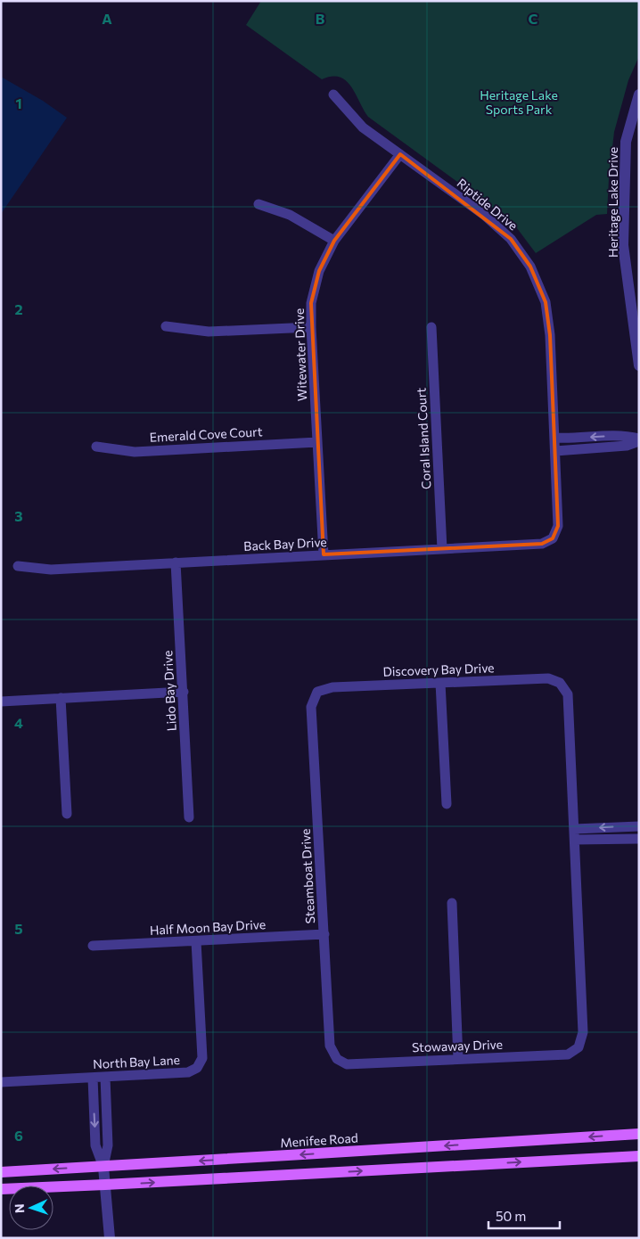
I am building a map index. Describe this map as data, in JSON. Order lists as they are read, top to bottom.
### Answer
{
  "streets": {
    "main road": ["Menifee Road"],
    "street": [
      "Heritage Lake Drive",
      "Riptide Drive",
      "Witewater Drive",
      "Emerald Cove Court",
      "Coral Island Court",
      "Back Bay Drive",
      "Discovery Bay Drive",
      "Lido Bay Drive",
      "Steamboat Drive",
      "Half Moon Bay Drive",
      "Stowaway Drive",
      "North Bay Lane"
    ]
  },
  "crossings": [
    ["Riptide Drive", "Witewater Drive"],
    ["Riptide Drive", "Back Bay Drive"],
    ["Witewater Drive", "Emerald Cove Court"],
    ["Witewater Drive", "Back Bay Drive"],
    ["Coral Island Court", "Back Bay Drive"],
    ["Back Bay Drive", "Lido Bay Drive"],
    ["Discovery Bay Drive", "Steamboat Drive"],
    ["Steamboat Drive", "Half Moon Bay Drive"],
    ["Steamboat Drive", "Stowaway Drive"],
    ["Half Moon Bay Drive", "North Bay Lane"]
  ],
  "parks": ["Heritage Lake Sports Park"],
  "scale_bar": "50 m",
  "north": "left",
  "grid": {
    "columns": ["A", "B", "C"],
    "rows": [
      "1",
      "2",
      "3",
      "4",
      "5",
      "6"
    ]
  }
}
